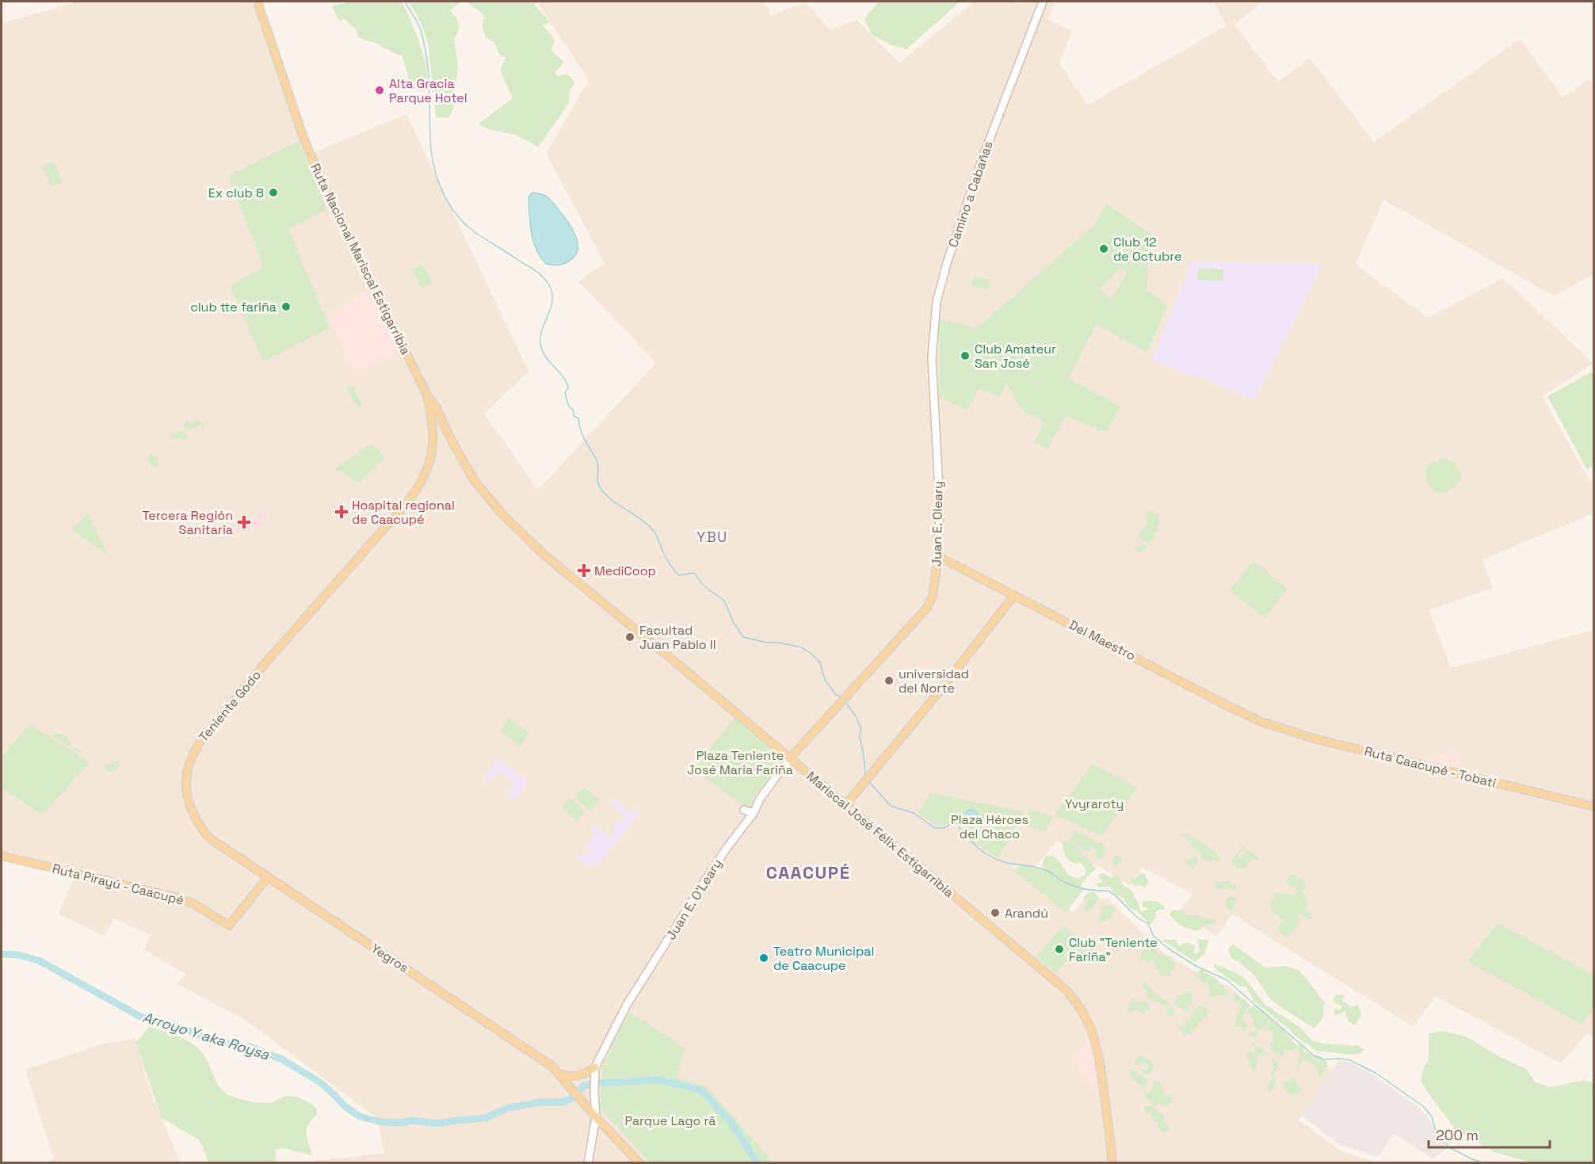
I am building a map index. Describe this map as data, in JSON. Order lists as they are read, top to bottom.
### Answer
{
  "streets": {
    "main road": [
      "Ruta Nacional Mariscal Estigarribia",
      "Juan E. Oleary",
      "Del Maestro",
      "Teniente Godo",
      "Ruta Caacupé - Tobatí",
      "Mariscal José Félix Estigarribia",
      "Ruta Pirayú - Caacupé",
      "Juan E. O'Leary",
      "Yegros"
    ],
    "street": ["Camino a Cabañas"]
  },
  "crossings": [
    ["Camino a Cabañas", "Juan E. Oleary"],
    ["Ruta Nacional Mariscal Estigarribia", "Mariscal José Félix Estigarribia"],
    ["Juan E. Oleary", "Del Maestro"],
    ["Juan E. Oleary", "Juan E. O'Leary"],
    ["Del Maestro", "Ruta Caacupé - Tobatí"],
    ["Teniente Godo", "Yegros"],
    ["Mariscal José Félix Estigarribia", "Juan E. O'Leary"],
    ["Ruta Pirayú - Caacupé", "Yegros"],
    ["Juan E. O'Leary", "Yegros"]
  ],
  "districts": ["YBU", "CAACUPÉ"],
  "water": ["Arroyo Y aka Roysa"],
  "parks": [
    "Plaza Teniente José Maria Fariña",
    "Yvyraroty",
    "Plaza Héroes del Chaco",
    "Parque Lago rã"
  ],
  "places": {
    "other": [
      "Alta Gracia Parque Hotel",
      "Ex club 8",
      "Club 12 de Octubre",
      "club tte fariña",
      "Club Amateur San José",
      "Facultad Juan Pablo II",
      "universidad del Norte",
      "Arandú",
      "Club \"Teniente Fariña\"",
      "Teatro Municipal de Caacupe"
    ],
    "health": ["Hospital regional de Caacupé", "Tercera Región Sanitaria", "MediCoop"]
  },
  "scale_bar": "200 m"
}
